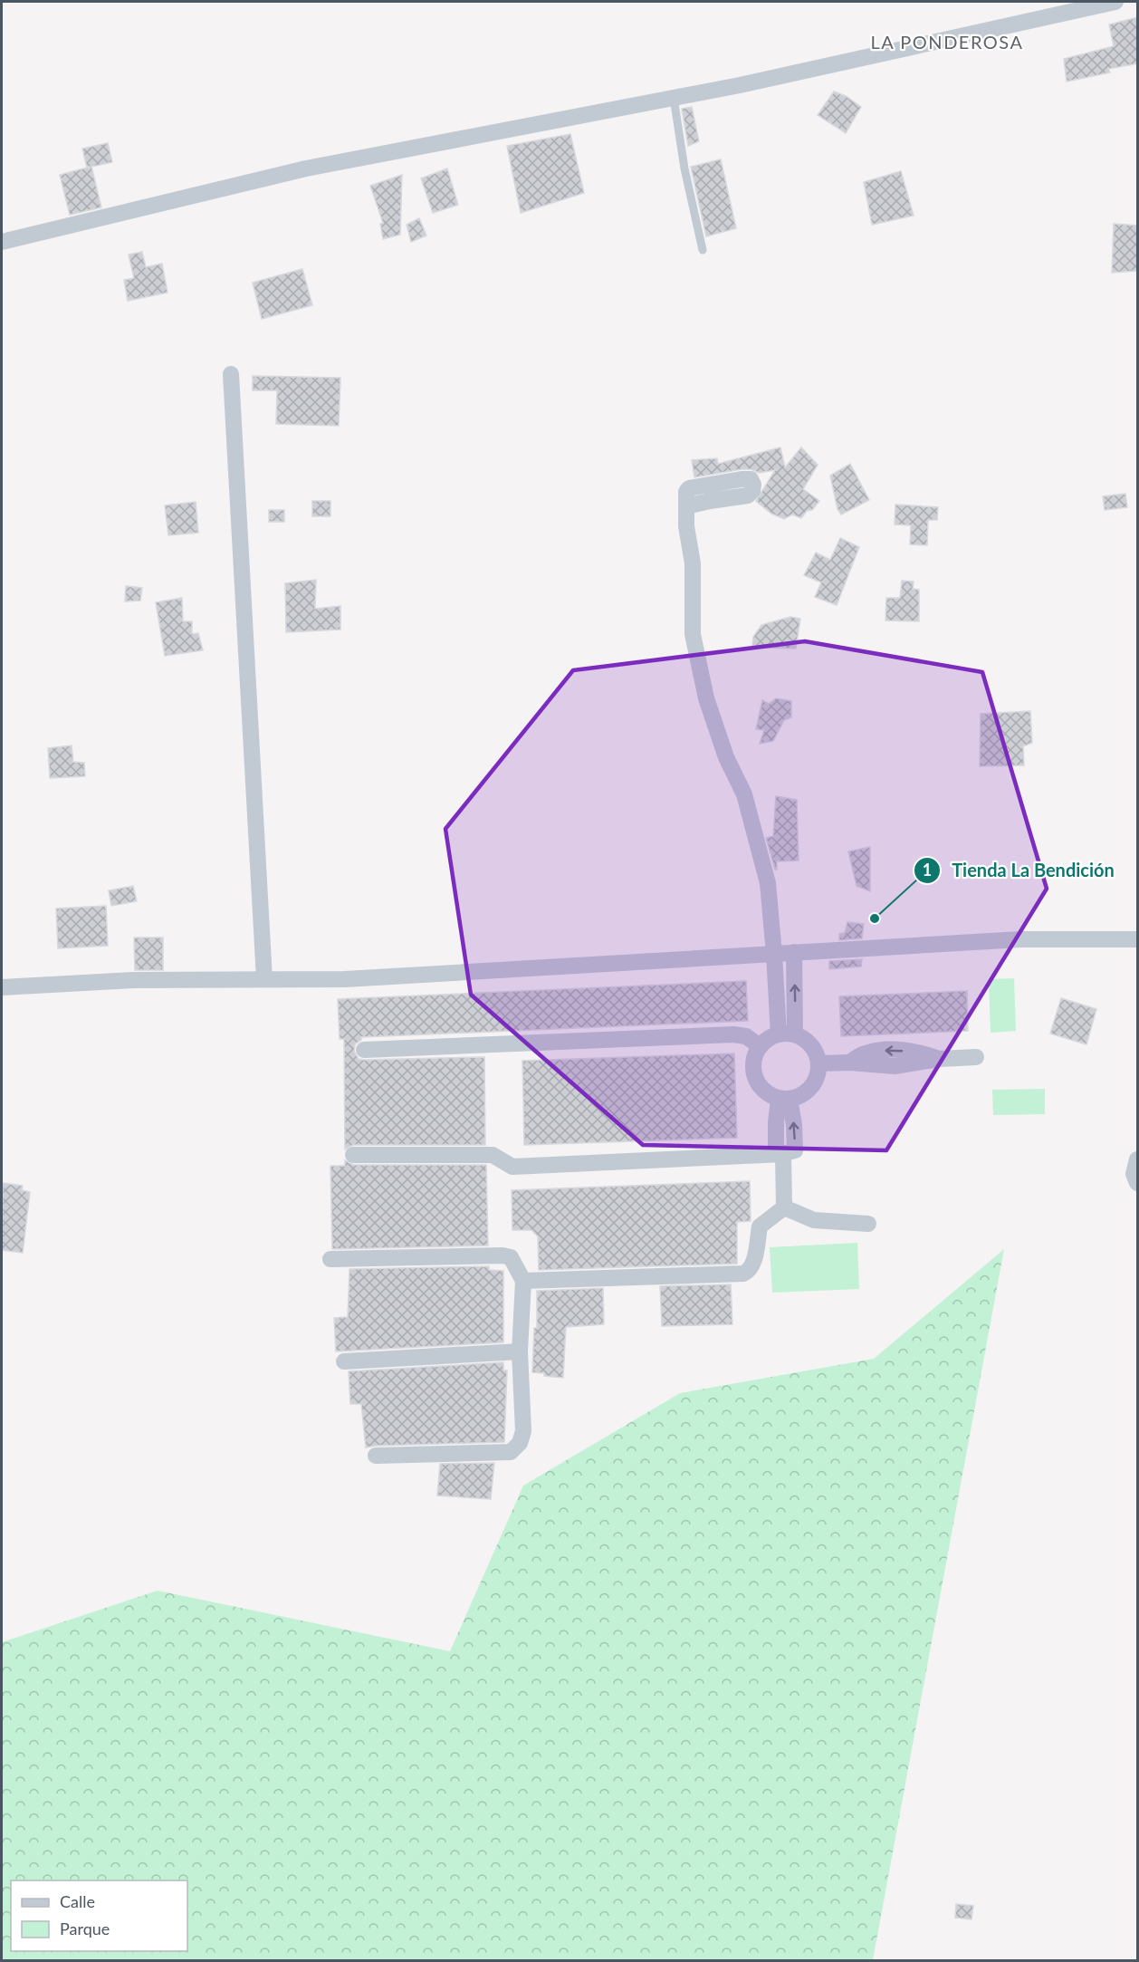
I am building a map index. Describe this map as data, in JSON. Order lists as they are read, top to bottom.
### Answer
{
  "districts": ["LA PONDEROSA"],
  "places": ["Tienda La Bendición"],
  "legend": ["Calle", "Parque"]
}
